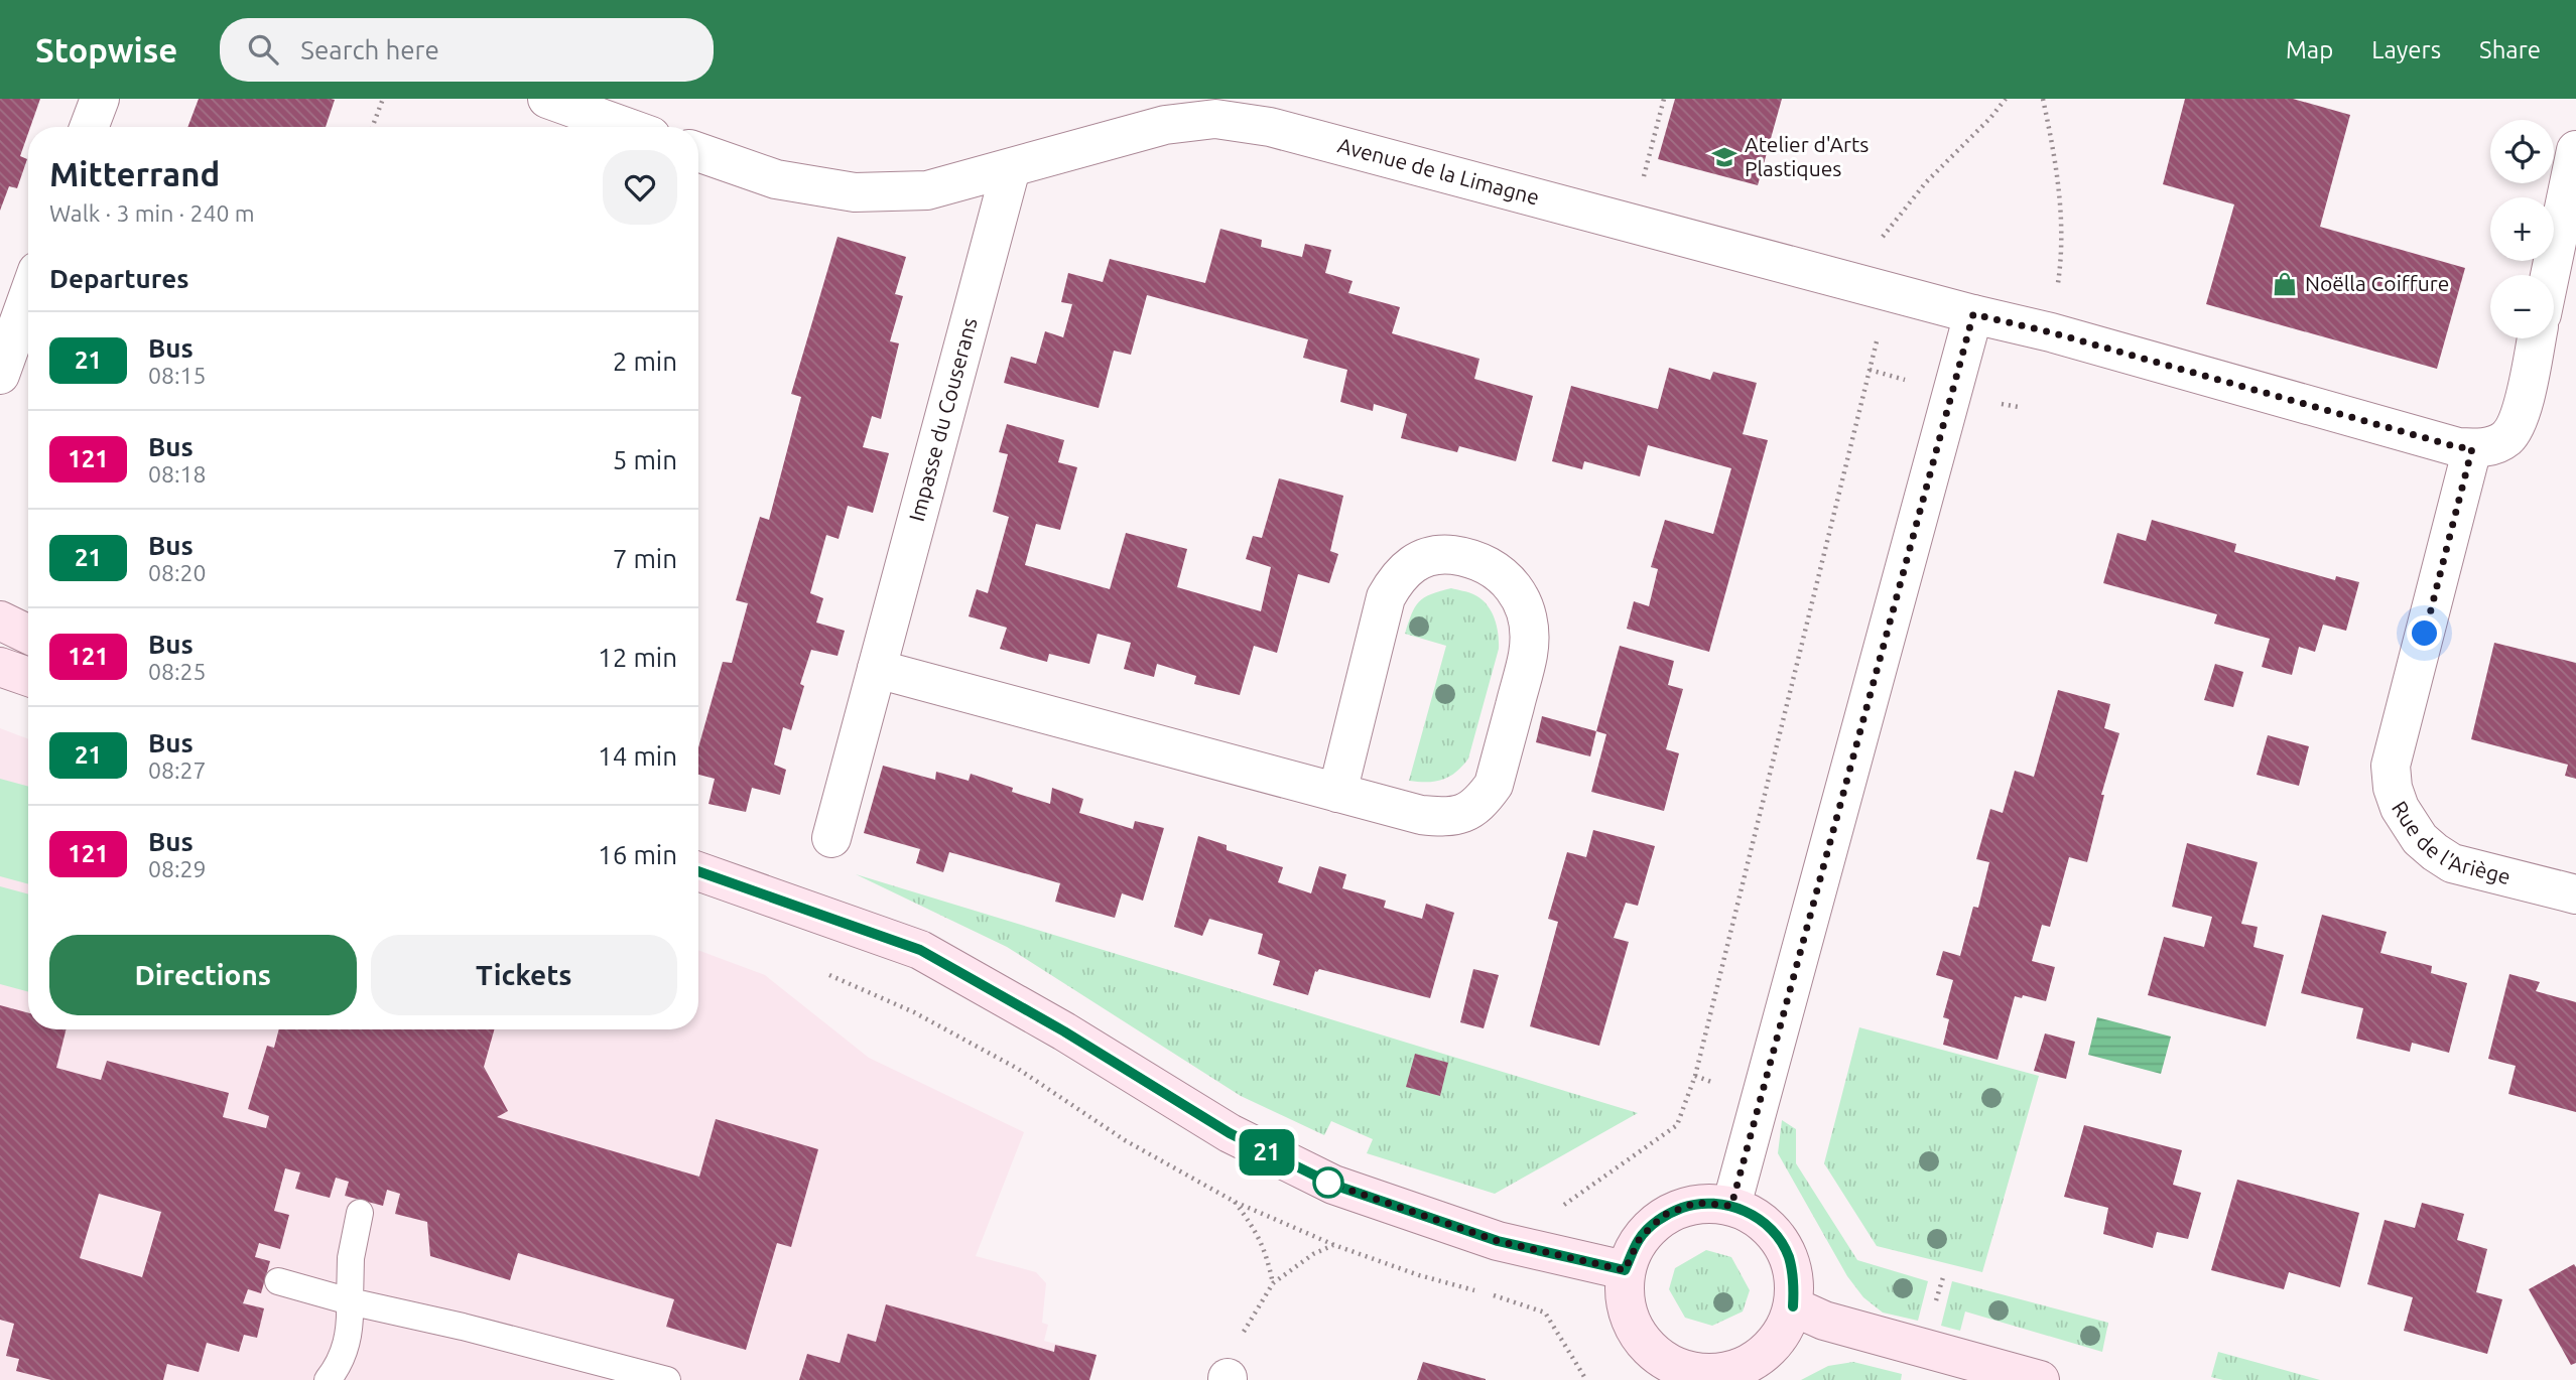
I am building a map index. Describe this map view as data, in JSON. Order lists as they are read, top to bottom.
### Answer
{
  "streets": {
    "street": ["Avenue de la Limagne", "Impasse du Couserans", "Rue de l'Ariège"]
  },
  "crossings": [
    ["Avenue de la Limagne", "Impasse du Couserans"],
    ["Avenue de la Limagne", "Rue de l'Ariège"]
  ],
  "places": {
    "school or university": ["Atelier d'Arts Plastiques"],
    "shop": ["Noëlla Coiffure"]
  },
  "lines": ["bus line 21"],
  "page": {
    "header": "Stopwise",
    "search": "Search here",
    "nav": ["Map", "Layers", "Share"],
    "on_map": "21",
    "map_buttons": ["+", "−"],
    "heading": [
      ["Mitterrand", "Walk · 3 min · 240 m"],
      "Departures"
    ],
    "list": [
      {
        "mark": "21",
        "name": "Bus",
        "note": "08:15",
        "value": "2 min"
      },
      {
        "mark": "121",
        "name": "Bus",
        "note": "08:18",
        "value": "5 min"
      },
      {
        "mark": "21",
        "name": "Bus",
        "note": "08:20",
        "value": "7 min"
      },
      {
        "mark": "121",
        "name": "Bus",
        "note": "08:25",
        "value": "12 min"
      },
      {
        "mark": "21",
        "name": "Bus",
        "note": "08:27",
        "value": "14 min"
      },
      {
        "mark": "121",
        "name": "Bus",
        "note": "08:29",
        "value": "16 min"
      }
    ],
    "buttons": ["Directions", "Tickets"]
  }
}
